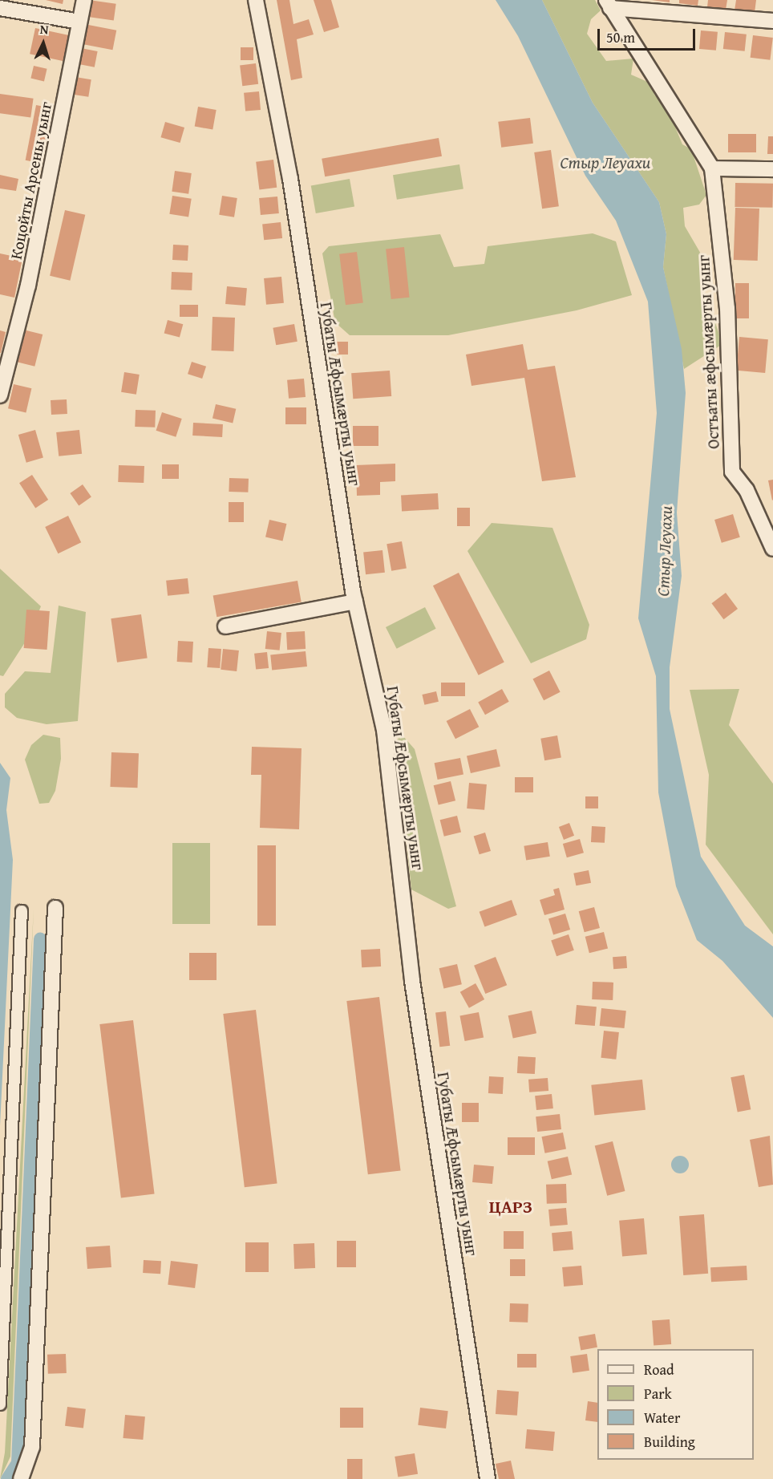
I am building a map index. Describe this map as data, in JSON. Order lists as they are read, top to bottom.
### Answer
{
  "streets": {
    "street": ["Коцойты Арсены уынг", "Остъаты æфсымæрты уынг", "Губаты Æфсымæрты уынг"]
  },
  "districts": ["ЦАРЗ"],
  "water": ["Стыр Леуахи"],
  "legend": [
    "Road",
    "Park",
    "Water",
    "Building"
  ],
  "scale_bar": "50 m",
  "north": "top"
}
